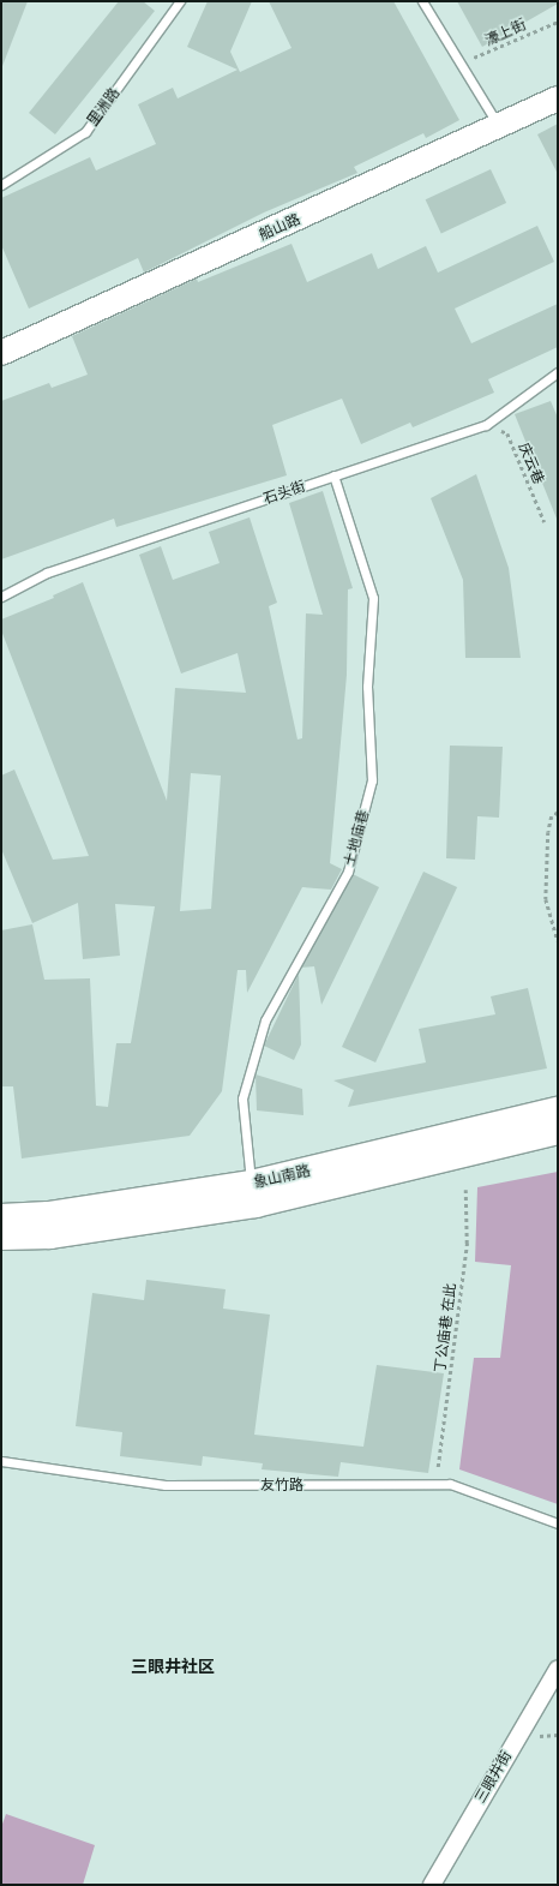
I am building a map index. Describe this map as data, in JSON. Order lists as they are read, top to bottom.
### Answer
{
  "streets": {
    "main road": ["象山南路"],
    "street": ["船山路", "三眼井街"],
    "lane": [
      "里洲路",
      "石头街",
      "土地庙巷",
      "友竹路"
    ],
    "path": ["濠上街", "庆云巷", "丁公庙巷 在此"]
  },
  "crossings": [
    ["庆云巷", "石头街"],
    ["石头街", "土地庙巷"],
    ["土地庙巷", "象山南路"]
  ],
  "districts": ["三眼井社区"]
}
